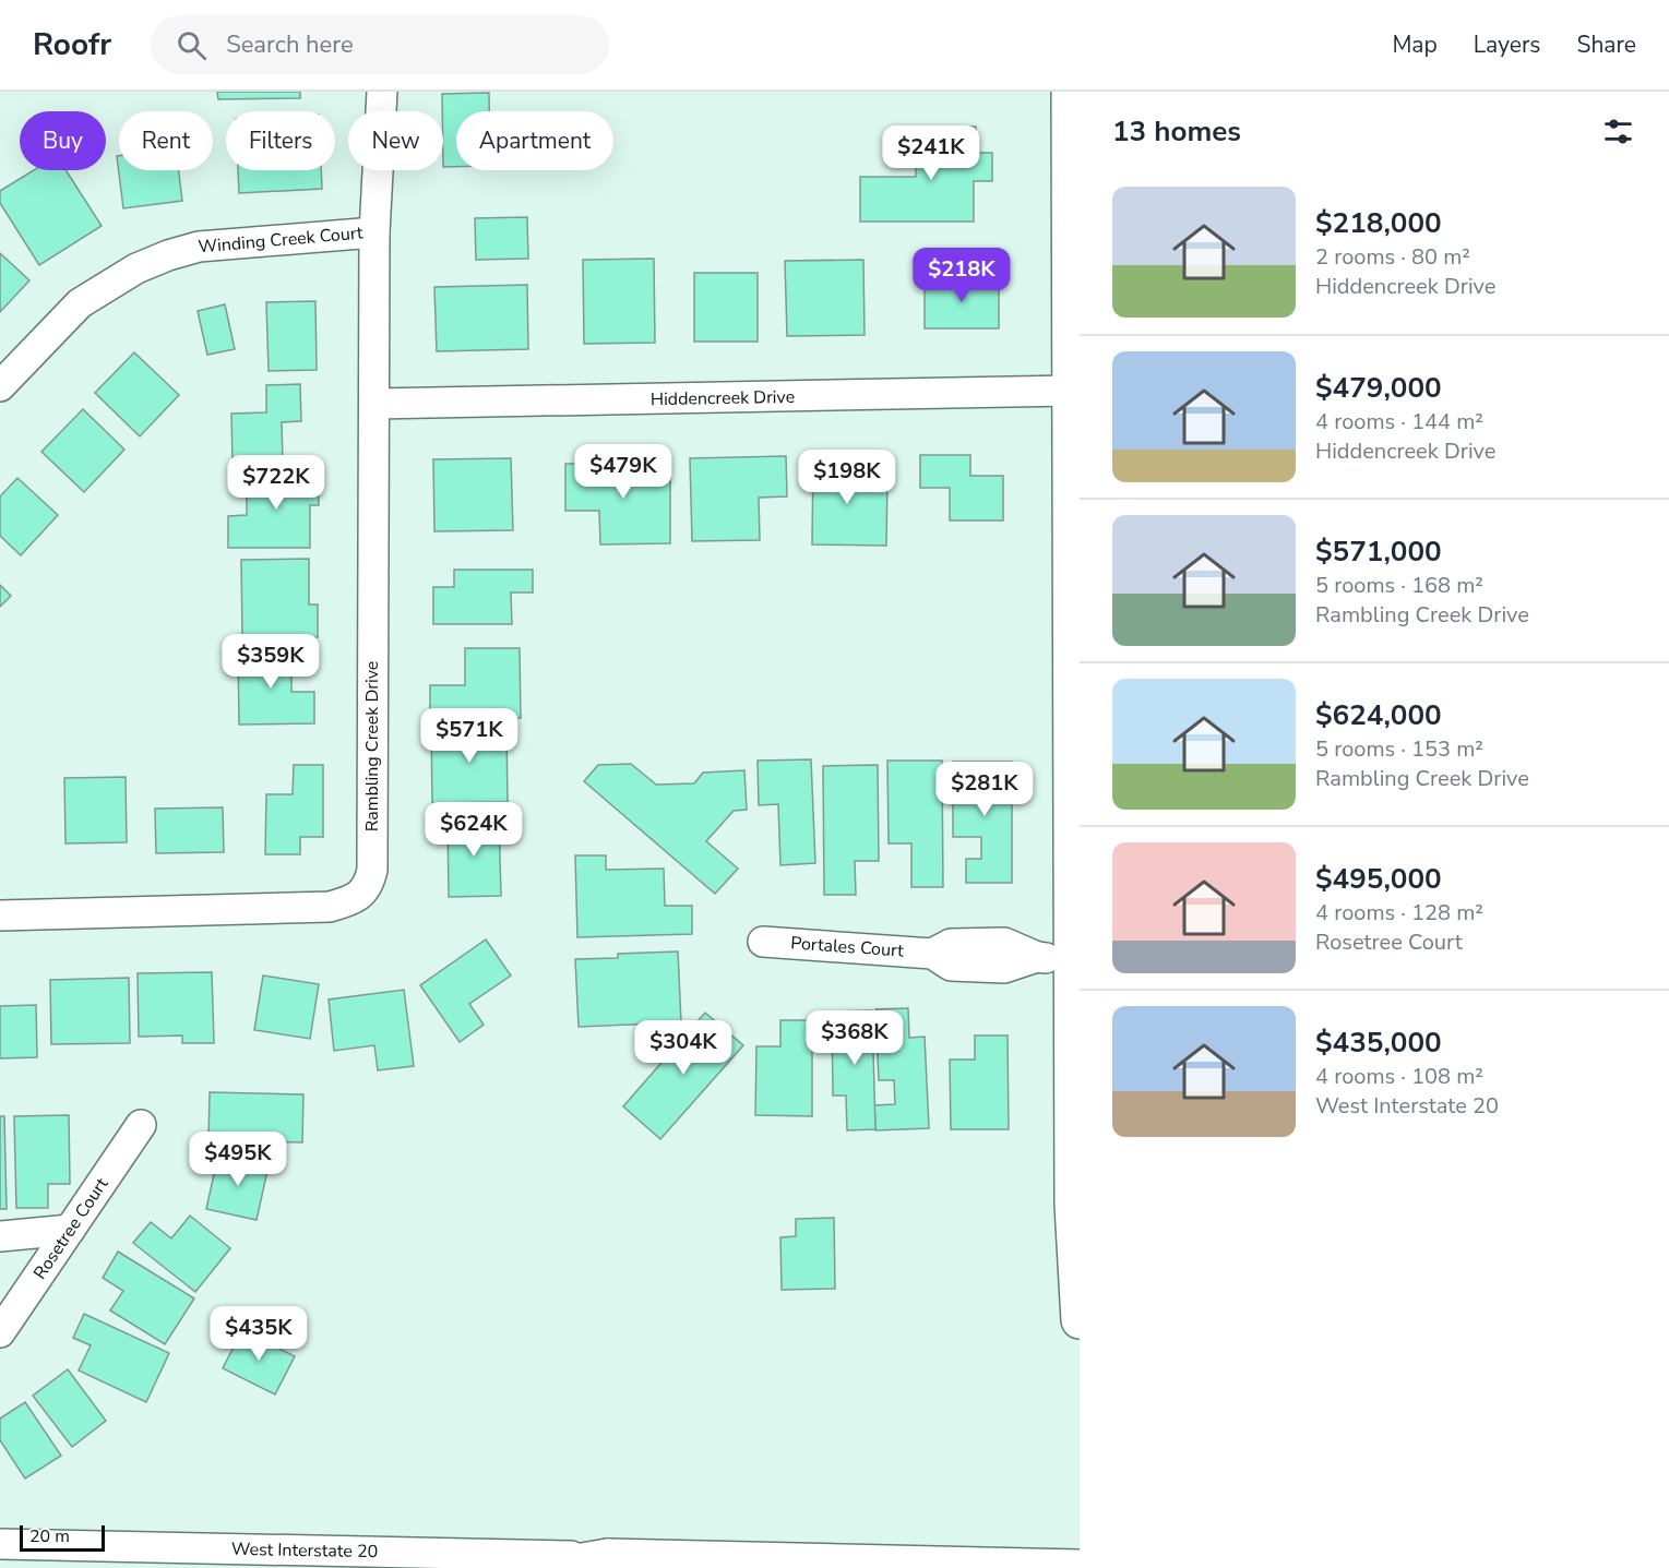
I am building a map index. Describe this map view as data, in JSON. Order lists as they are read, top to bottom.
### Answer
{
  "streets": {
    "main road": ["West Interstate 20"],
    "street": [
      "Winding Creek Court",
      "Hiddencreek Drive",
      "Rambling Creek Drive",
      "Portales Court",
      "Rosetree Court"
    ]
  },
  "crossings": [
    ["Winding Creek Court", "Rambling Creek Drive"],
    ["Hiddencreek Drive", "Rambling Creek Drive"]
  ],
  "scale_bar": "20 m",
  "page": {
    "header": "Roofr",
    "search": "Search here",
    "nav": ["Map", "Layers", "Share"],
    "heading": "13 homes",
    "chip": [
      "Buy",
      "Rent",
      "Filters",
      "New",
      "Apartment"
    ],
    "price": [
      "$241K",
      "$218K",
      "$479K",
      "$198K",
      "$722K",
      "$359K",
      "$571K",
      "$281K",
      "$624K",
      "$368K",
      "$304K",
      "$495K",
      "$435K"
    ],
    "list": [
      {
        "name": "$218,000",
        "note": "2 rooms · 80 m² · Hiddencreek Drive"
      },
      {
        "name": "$479,000",
        "note": "4 rooms · 144 m² · Hiddencreek Drive"
      },
      {
        "name": "$571,000",
        "note": "5 rooms · 168 m² · Rambling Creek Drive"
      },
      {
        "name": "$624,000",
        "note": "5 rooms · 153 m² · Rambling Creek Drive"
      },
      {
        "name": "$495,000",
        "note": "4 rooms · 128 m² · Rosetree Court"
      },
      {
        "name": "$435,000",
        "note": "4 rooms · 108 m² · West Interstate 20"
      }
    ],
    "scale": "20 m"
  }
}
